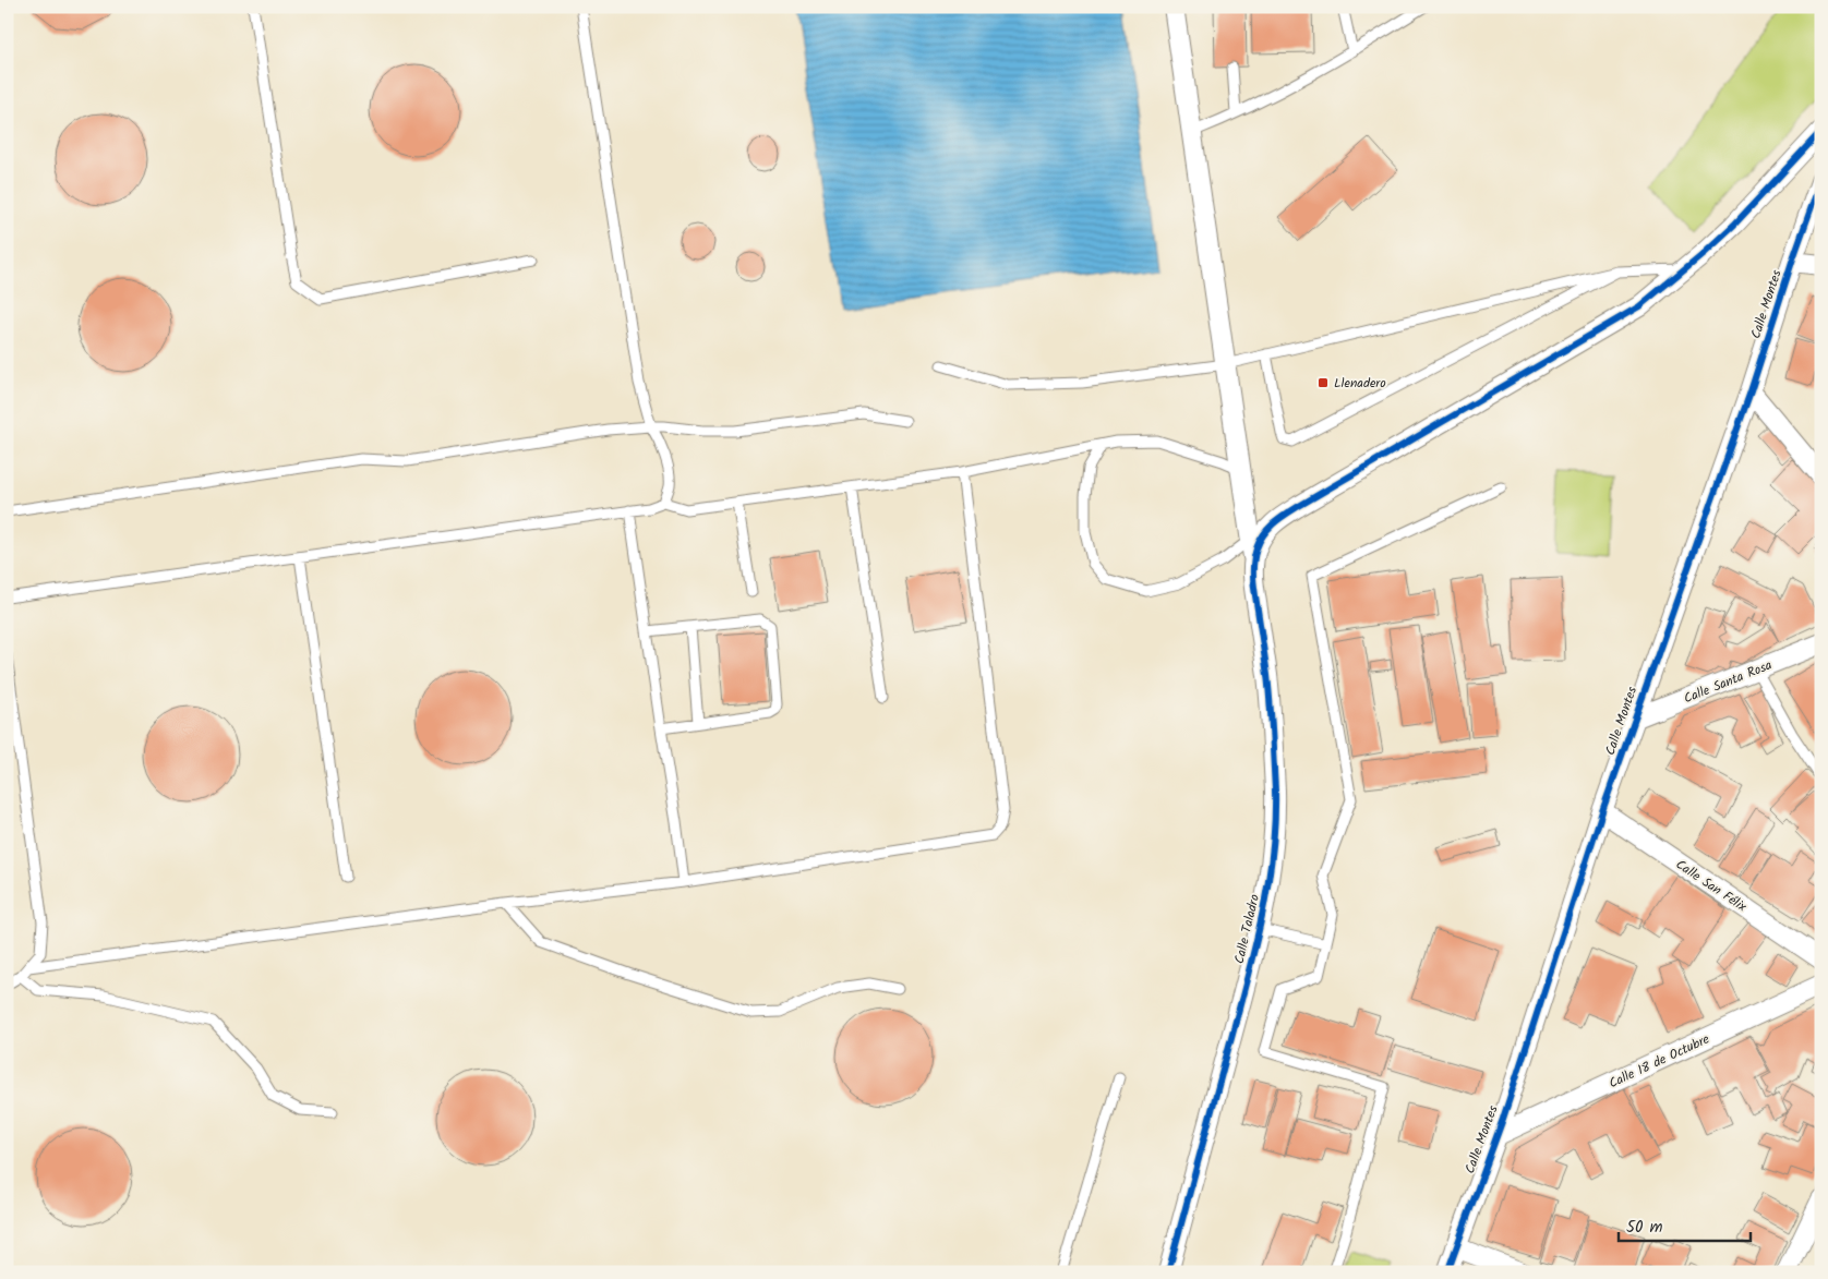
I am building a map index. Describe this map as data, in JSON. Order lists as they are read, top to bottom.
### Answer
{
  "streets": {
    "street": [
      "Calle Montes",
      "Calle Santa Rosa",
      "Calle San Félix",
      "Calle Taladro",
      "Calle 18 de Octubre"
    ]
  },
  "crossings": [
    ["Calle Montes", "Calle Santa Rosa"],
    ["Calle Montes", "Calle San Félix"],
    ["Calle Montes", "Calle 18 de Octubre"]
  ],
  "places": {
    "transit": ["Llenadero"]
  },
  "scale_bar": "50 m"
}
